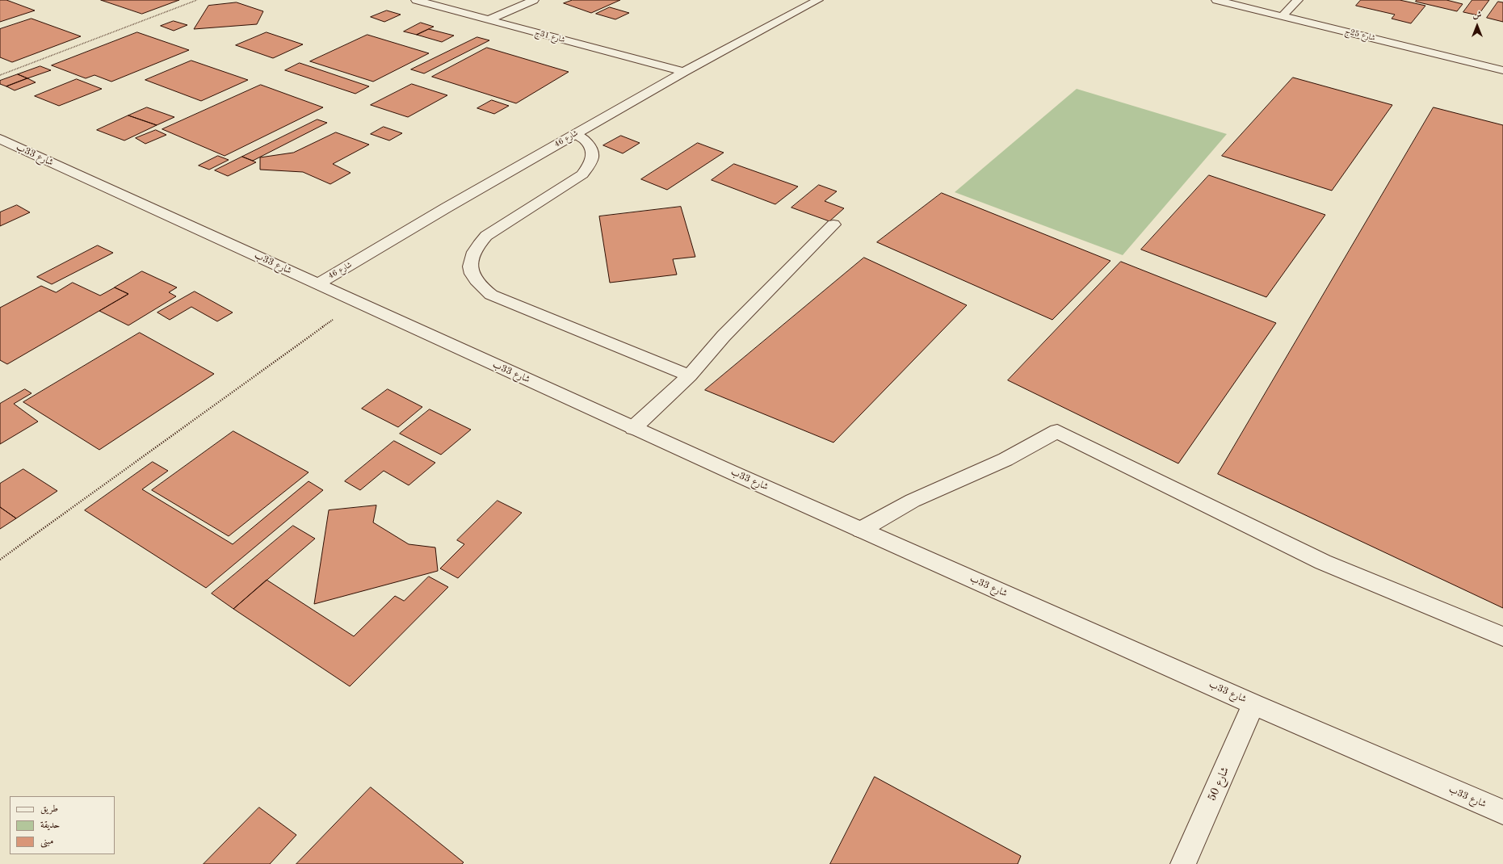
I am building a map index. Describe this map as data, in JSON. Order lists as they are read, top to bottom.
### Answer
{
  "streets": {
    "street": [
      "شارع 25ج",
      "شارع 31ج",
      "شارع 46",
      "شارع 33ب",
      "شارع 50"
    ]
  },
  "crossings": [
    ["شارع 31ج", "شارع 46"],
    ["شارع 46", "شارع 33ب"],
    ["شارع 33ب", "شارع 50"]
  ],
  "legend": ["طريق", "حديقة", "مبنى"],
  "north": "top"
}
